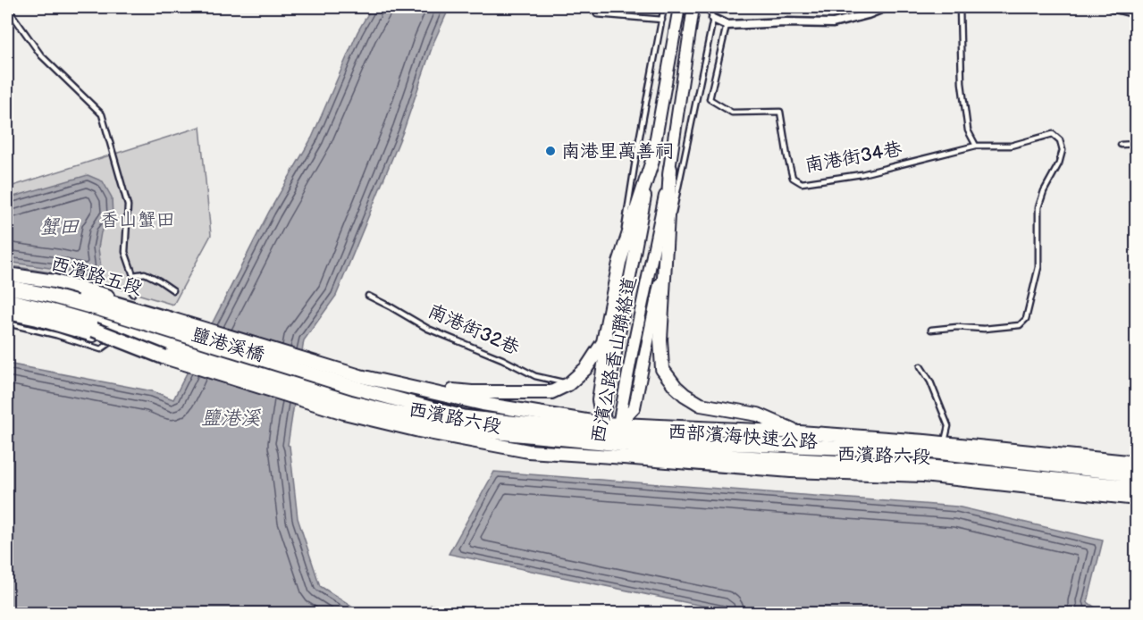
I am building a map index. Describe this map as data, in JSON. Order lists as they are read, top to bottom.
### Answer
{
  "streets": {
    "highway": ["鹽港溪橋", "西部濱海快速公路"],
    "main road": ["西濱路五段", "西濱路六段"],
    "street": ["西濱公路香山聯絡道"],
    "lane": ["南港街34巷", "南港街32巷"]
  },
  "crossings": [
    ["西濱路五段", "鹽港溪橋"],
    ["鹽港溪橋", "西濱路六段"],
    ["鹽港溪橋", "西部濱海快速公路"],
    ["西濱公路香山聯絡道", "西濱路六段"],
    ["西濱公路香山聯絡道", "西部濱海快速公路"],
    ["西濱路六段", "西部濱海快速公路"]
  ],
  "water": ["蟹田", "鹽港溪"],
  "parks": ["香山蟹田"],
  "places": ["南港里萬善祠"]
}
